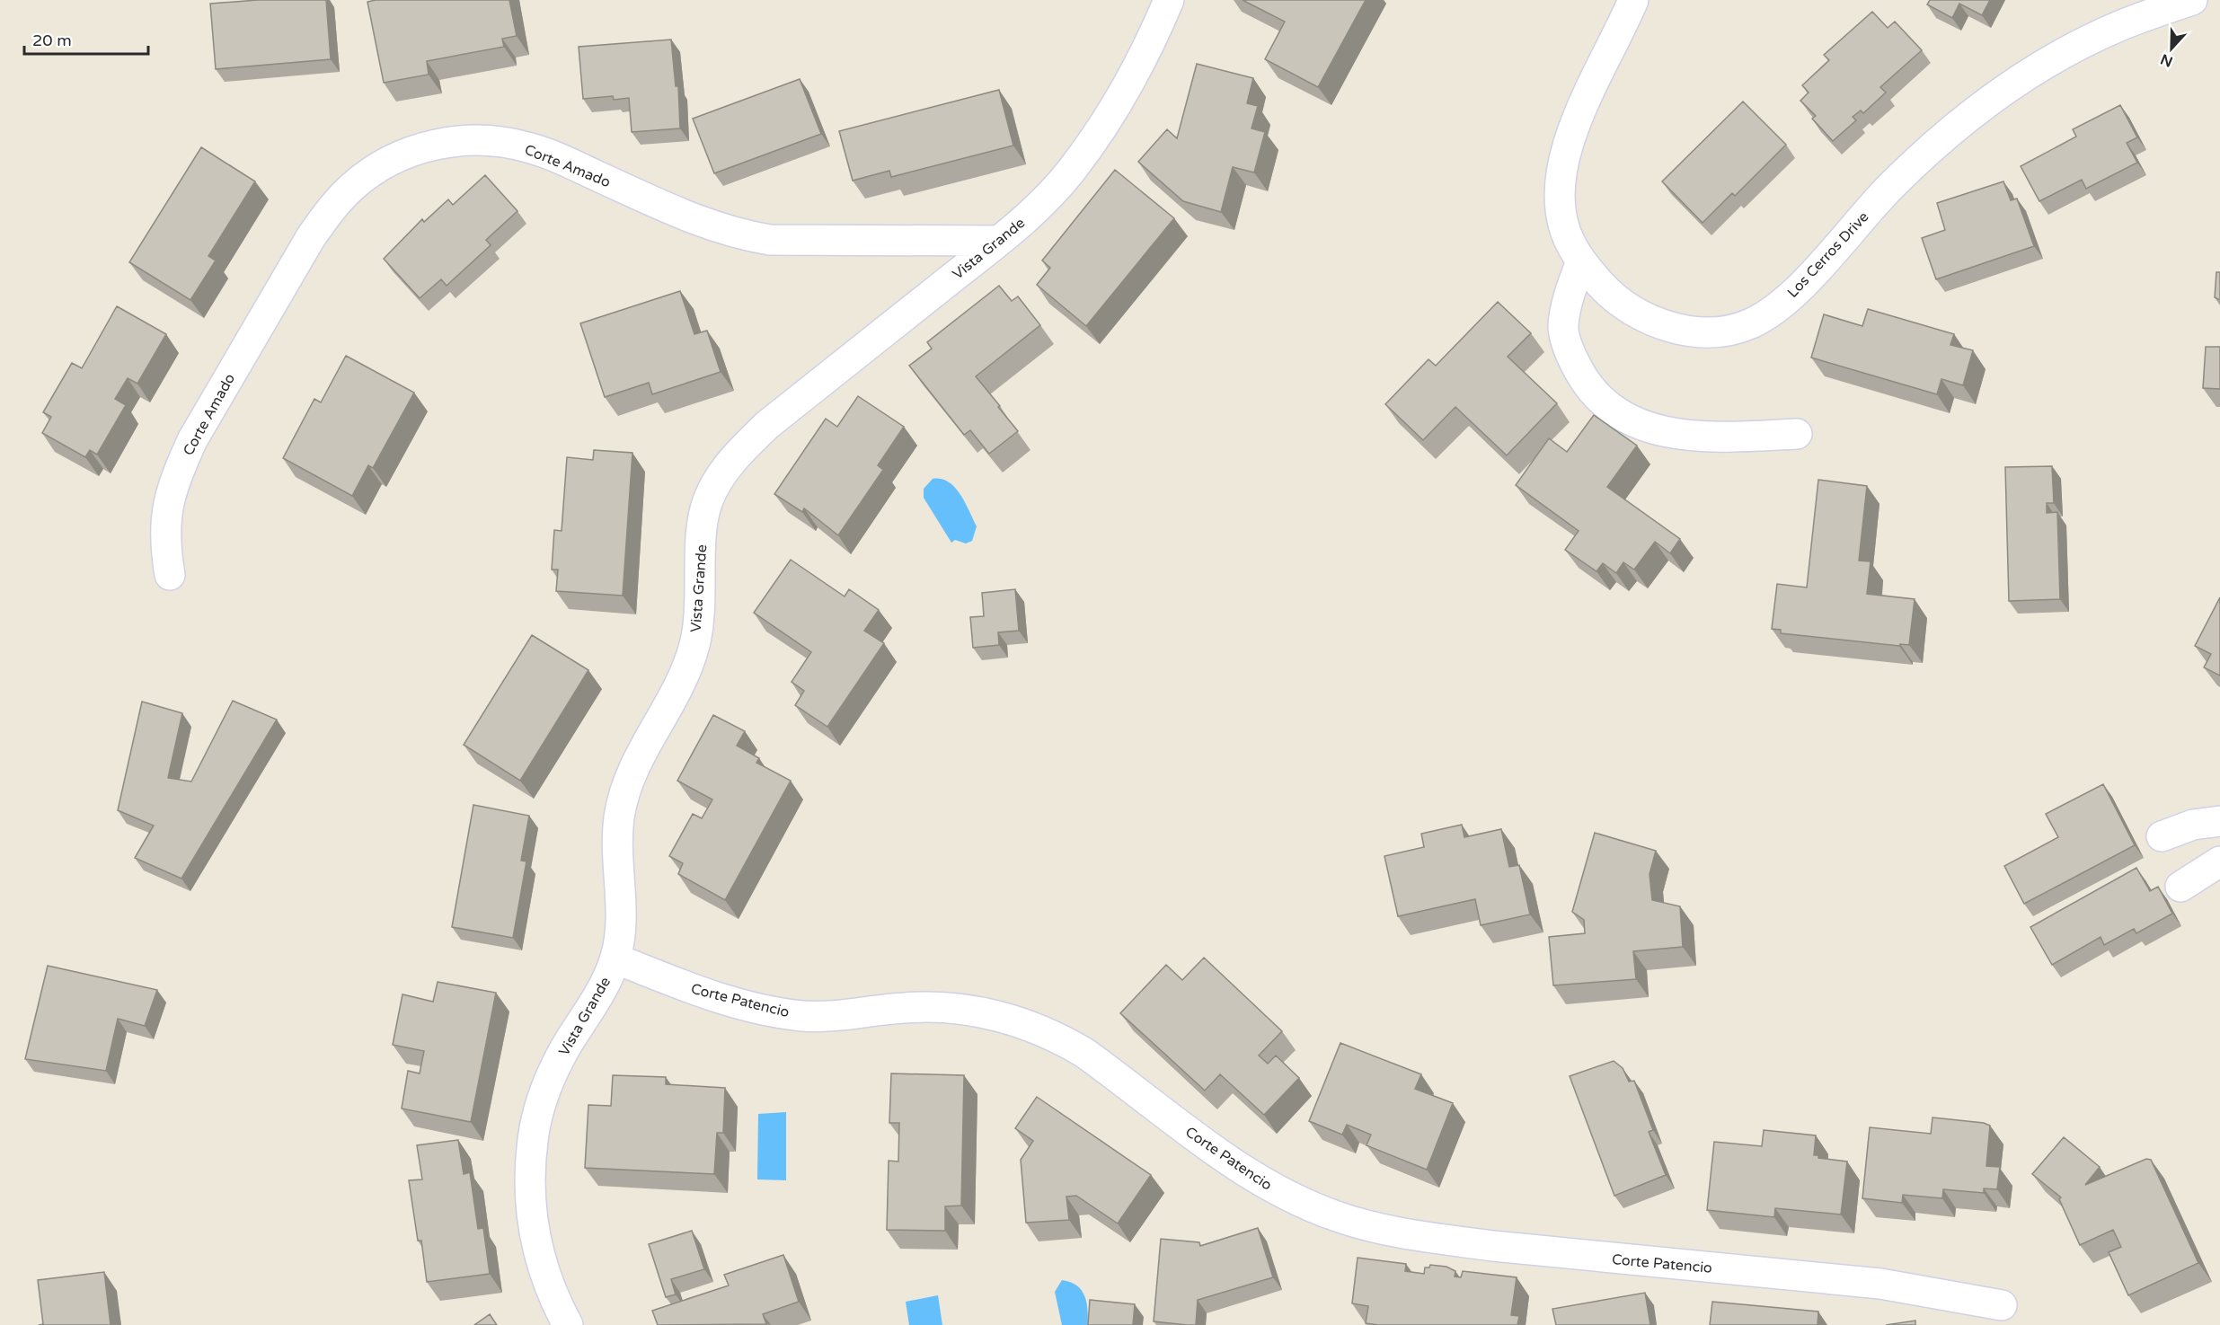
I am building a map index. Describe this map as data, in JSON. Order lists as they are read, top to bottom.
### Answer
{
  "streets": {
    "street": [
      "Corte Amado",
      "Vista Grande",
      "Los Cerros Drive",
      "Corte Patencio"
    ]
  },
  "crossings": [
    ["Corte Amado", "Vista Grande"],
    ["Vista Grande", "Corte Patencio"]
  ],
  "scale_bar": "20 m",
  "north": "bottom"
}
